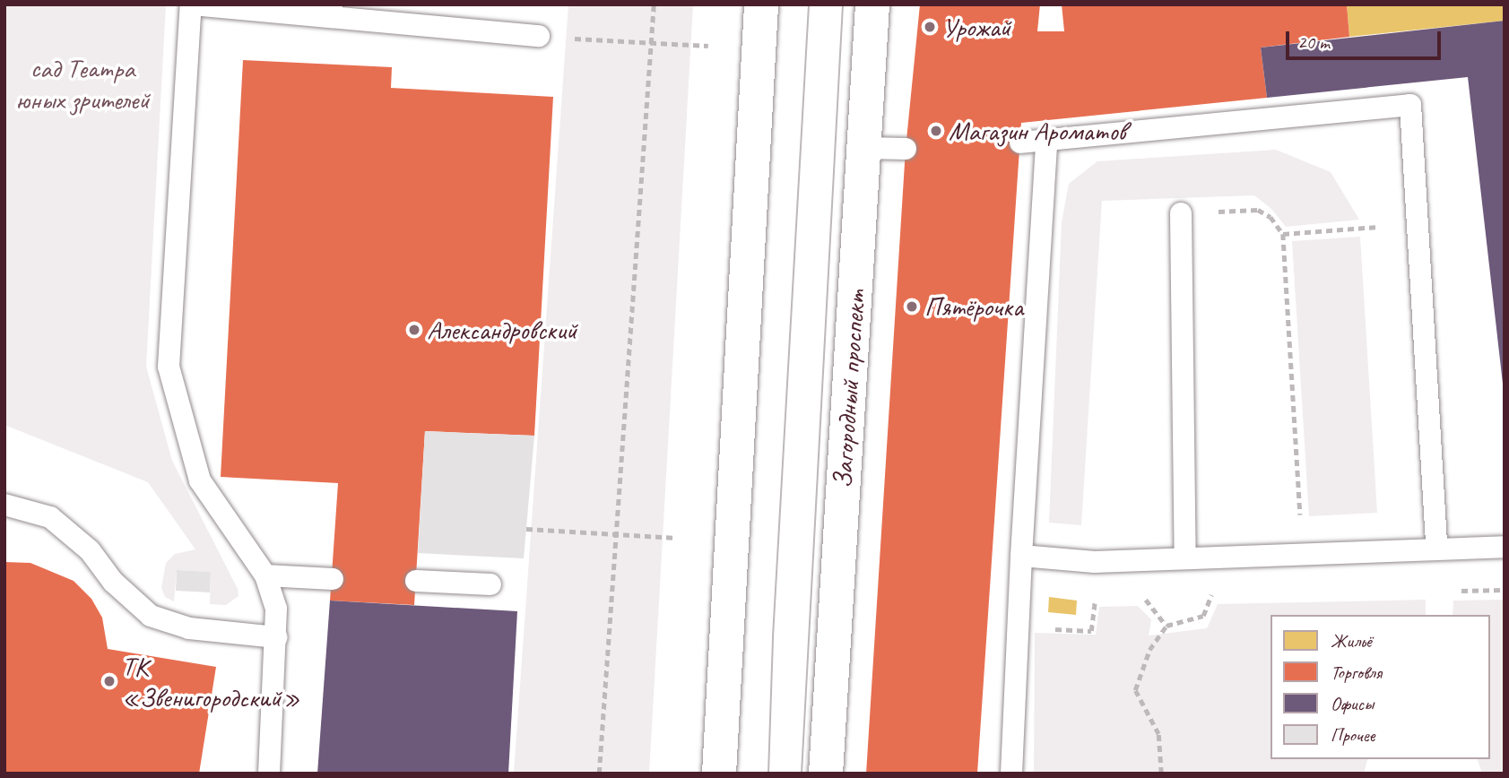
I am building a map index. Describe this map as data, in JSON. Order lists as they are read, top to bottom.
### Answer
{
  "streets": {
    "main road": ["Загородный проспект"]
  },
  "parks": ["сад Театра юных зрителей"],
  "places": [
    "Урожай",
    "Магазин Ароматов",
    "Пятёрочка",
    "Александровский",
    "ТК «Звенигородский»"
  ],
  "legend": [
    "Жильё",
    "Торговля",
    "Офисы",
    "Прочее"
  ],
  "scale_bar": "20 m"
}
